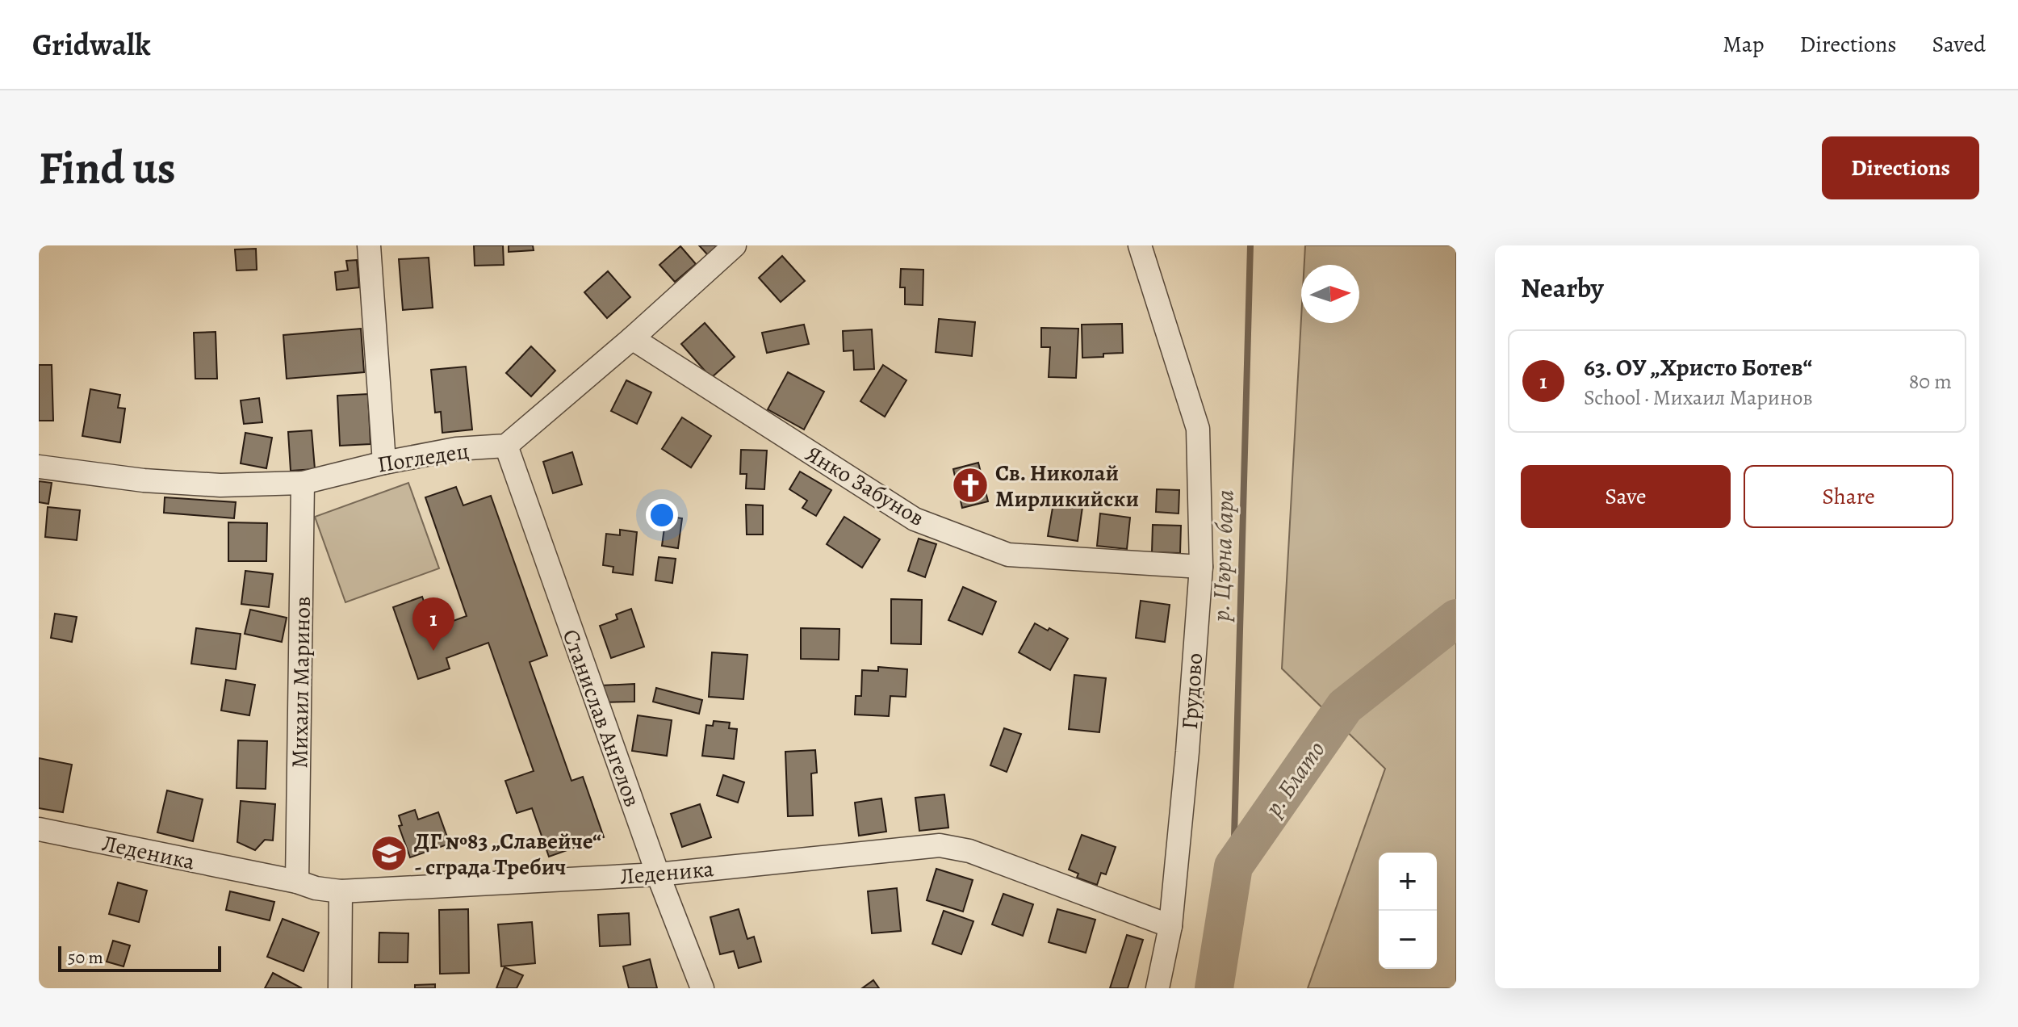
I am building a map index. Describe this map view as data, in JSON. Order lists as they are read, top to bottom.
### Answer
{
  "streets": {
    "street": [
      "Погледец",
      "Янко Забунов",
      "Михаил Маринов",
      "Грудово",
      "Станислав Ангелов",
      "Леденика"
    ]
  },
  "crossings": [
    ["Погледец", "Михаил Маринов"],
    ["Погледец", "Станислав Ангелов"],
    ["Янко Забунов", "Грудово"],
    ["Михаил Маринов", "Леденика"],
    ["Грудово", "Леденика"],
    ["Станислав Ангелов", "Леденика"]
  ],
  "water": ["р. Църна бара", "р. Блато"],
  "places": {
    "church": ["Св. Николай Мирликийски"],
    "school or university": ["ДГ №83 „Славейче“ - сграда Требич"]
  },
  "scale_bar": "50 m",
  "north": "right",
  "page": {
    "header": "Gridwalk",
    "nav": ["Map", "Directions", "Saved"],
    "buttons": [
      "Directions",
      ["Save", "Share"]
    ],
    "title": "Find us",
    "heading": "Nearby",
    "list": [
      {
        "mark": "1",
        "name": "63. ОУ „Христо Ботев“",
        "note": "School · Михаил Маринов",
        "value": "80 m"
      }
    ],
    "pins": "1",
    "map_buttons": ["+", "−"],
    "scale": "50 m"
  }
}
